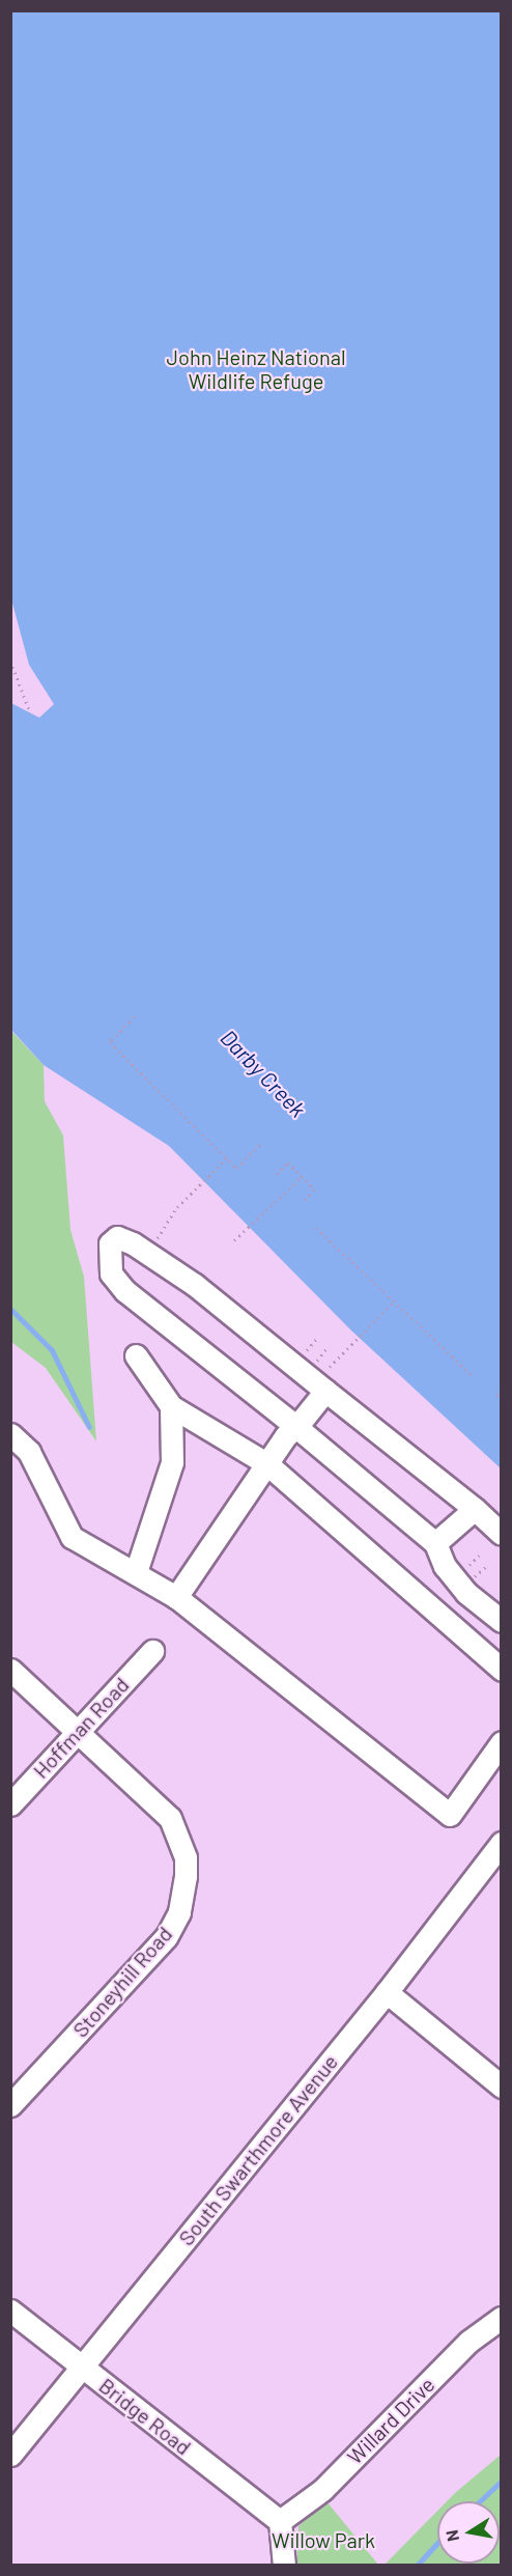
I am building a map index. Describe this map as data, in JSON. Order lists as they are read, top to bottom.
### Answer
{
  "streets": {
    "street": [
      "Hoffman Road",
      "Stoneyhill Road",
      "South Swarthmore Avenue",
      "Bridge Road",
      "Willard Drive"
    ]
  },
  "crossings": [
    ["Hoffman Road", "Stoneyhill Road"],
    ["South Swarthmore Avenue", "Bridge Road"],
    ["Bridge Road", "Willard Drive"]
  ],
  "water": ["Darby Creek"],
  "parks": ["John Heinz National Wildlife Refuge", "Willow Park"],
  "north": "left"
}
